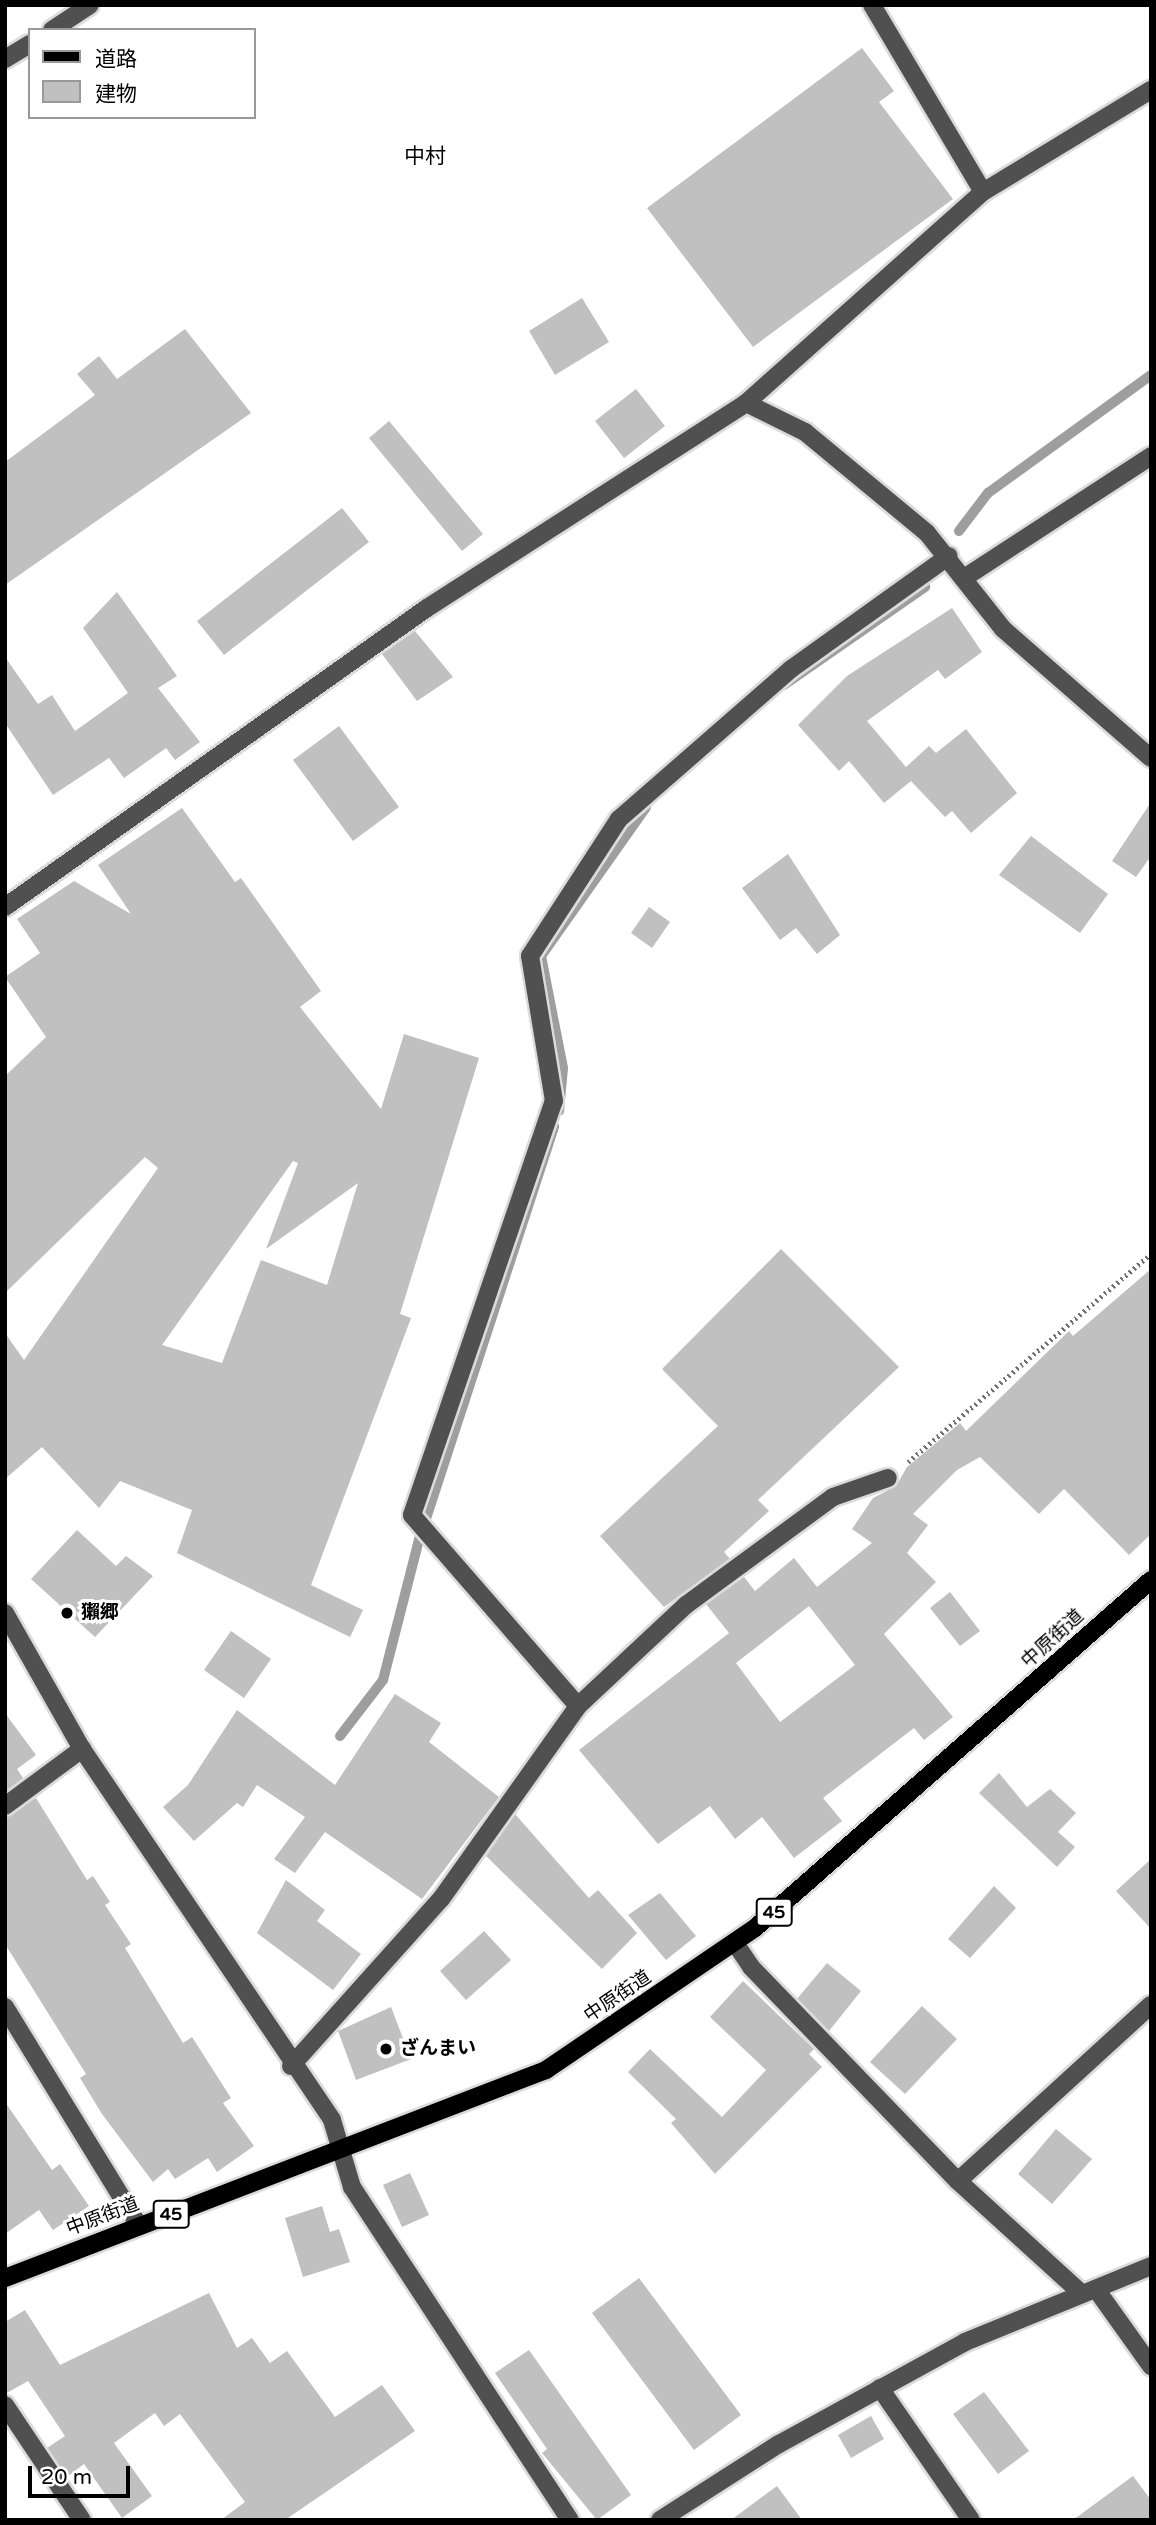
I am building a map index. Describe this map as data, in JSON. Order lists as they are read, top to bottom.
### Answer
{
  "streets": {
    "main road": ["中原街道", "45"]
  },
  "districts": ["中村"],
  "places": ["獺郷", "ざんまい"],
  "legend": ["道路", "建物"],
  "scale_bar": "20 m"
}
